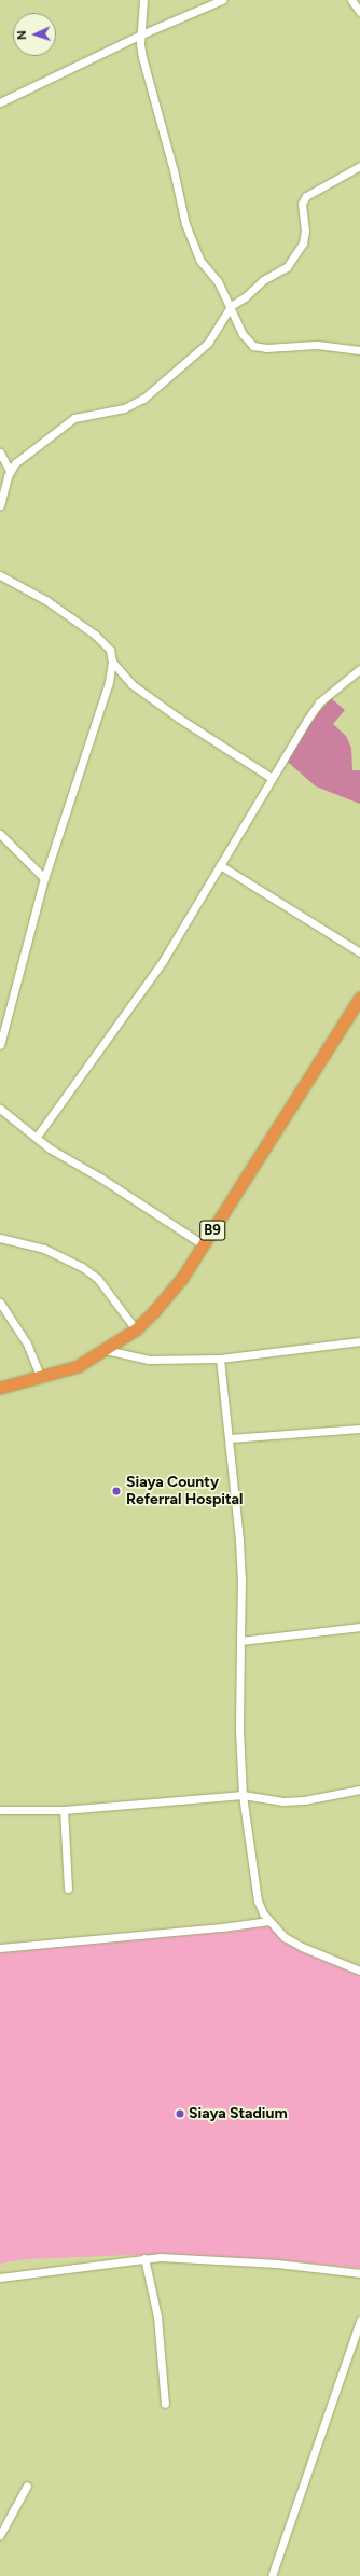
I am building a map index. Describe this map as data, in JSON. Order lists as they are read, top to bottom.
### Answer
{
  "streets": {
    "highway": ["B9"]
  },
  "places": ["Siaya County Referral Hospital", "Siaya Stadium"],
  "north": "left"
}
